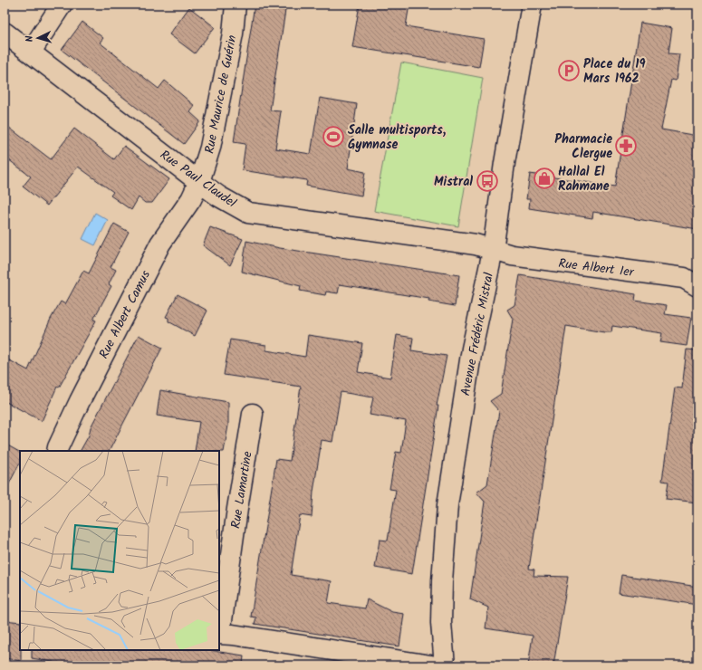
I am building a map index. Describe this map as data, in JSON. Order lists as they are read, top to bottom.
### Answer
{
  "streets": {
    "street": [
      "Rue Maurice de Guérin",
      "Rue Paul Claudel",
      "Rue Albert 1er",
      "Rue Albert Camus",
      "Avenue Frédéric Mistral",
      "Rue Lamartine"
    ]
  },
  "crossings": [
    ["Rue Maurice de Guérin", "Rue Paul Claudel"],
    ["Rue Maurice de Guérin", "Rue Albert Camus"],
    ["Rue Paul Claudel", "Rue Albert 1er"],
    ["Rue Paul Claudel", "Rue Albert Camus"],
    ["Rue Paul Claudel", "Avenue Frédéric Mistral"],
    ["Rue Albert 1er", "Avenue Frédéric Mistral"]
  ],
  "places": {
    "parking": ["Place du 19 Mars 1962"],
    "sports": ["Salle multisports, Gymnase"],
    "pharmacy": ["Pharmacie Clergue"],
    "shop": ["Hallal El Rahmane"],
    "bus stop": ["Mistral"]
  },
  "north": "left"
}
